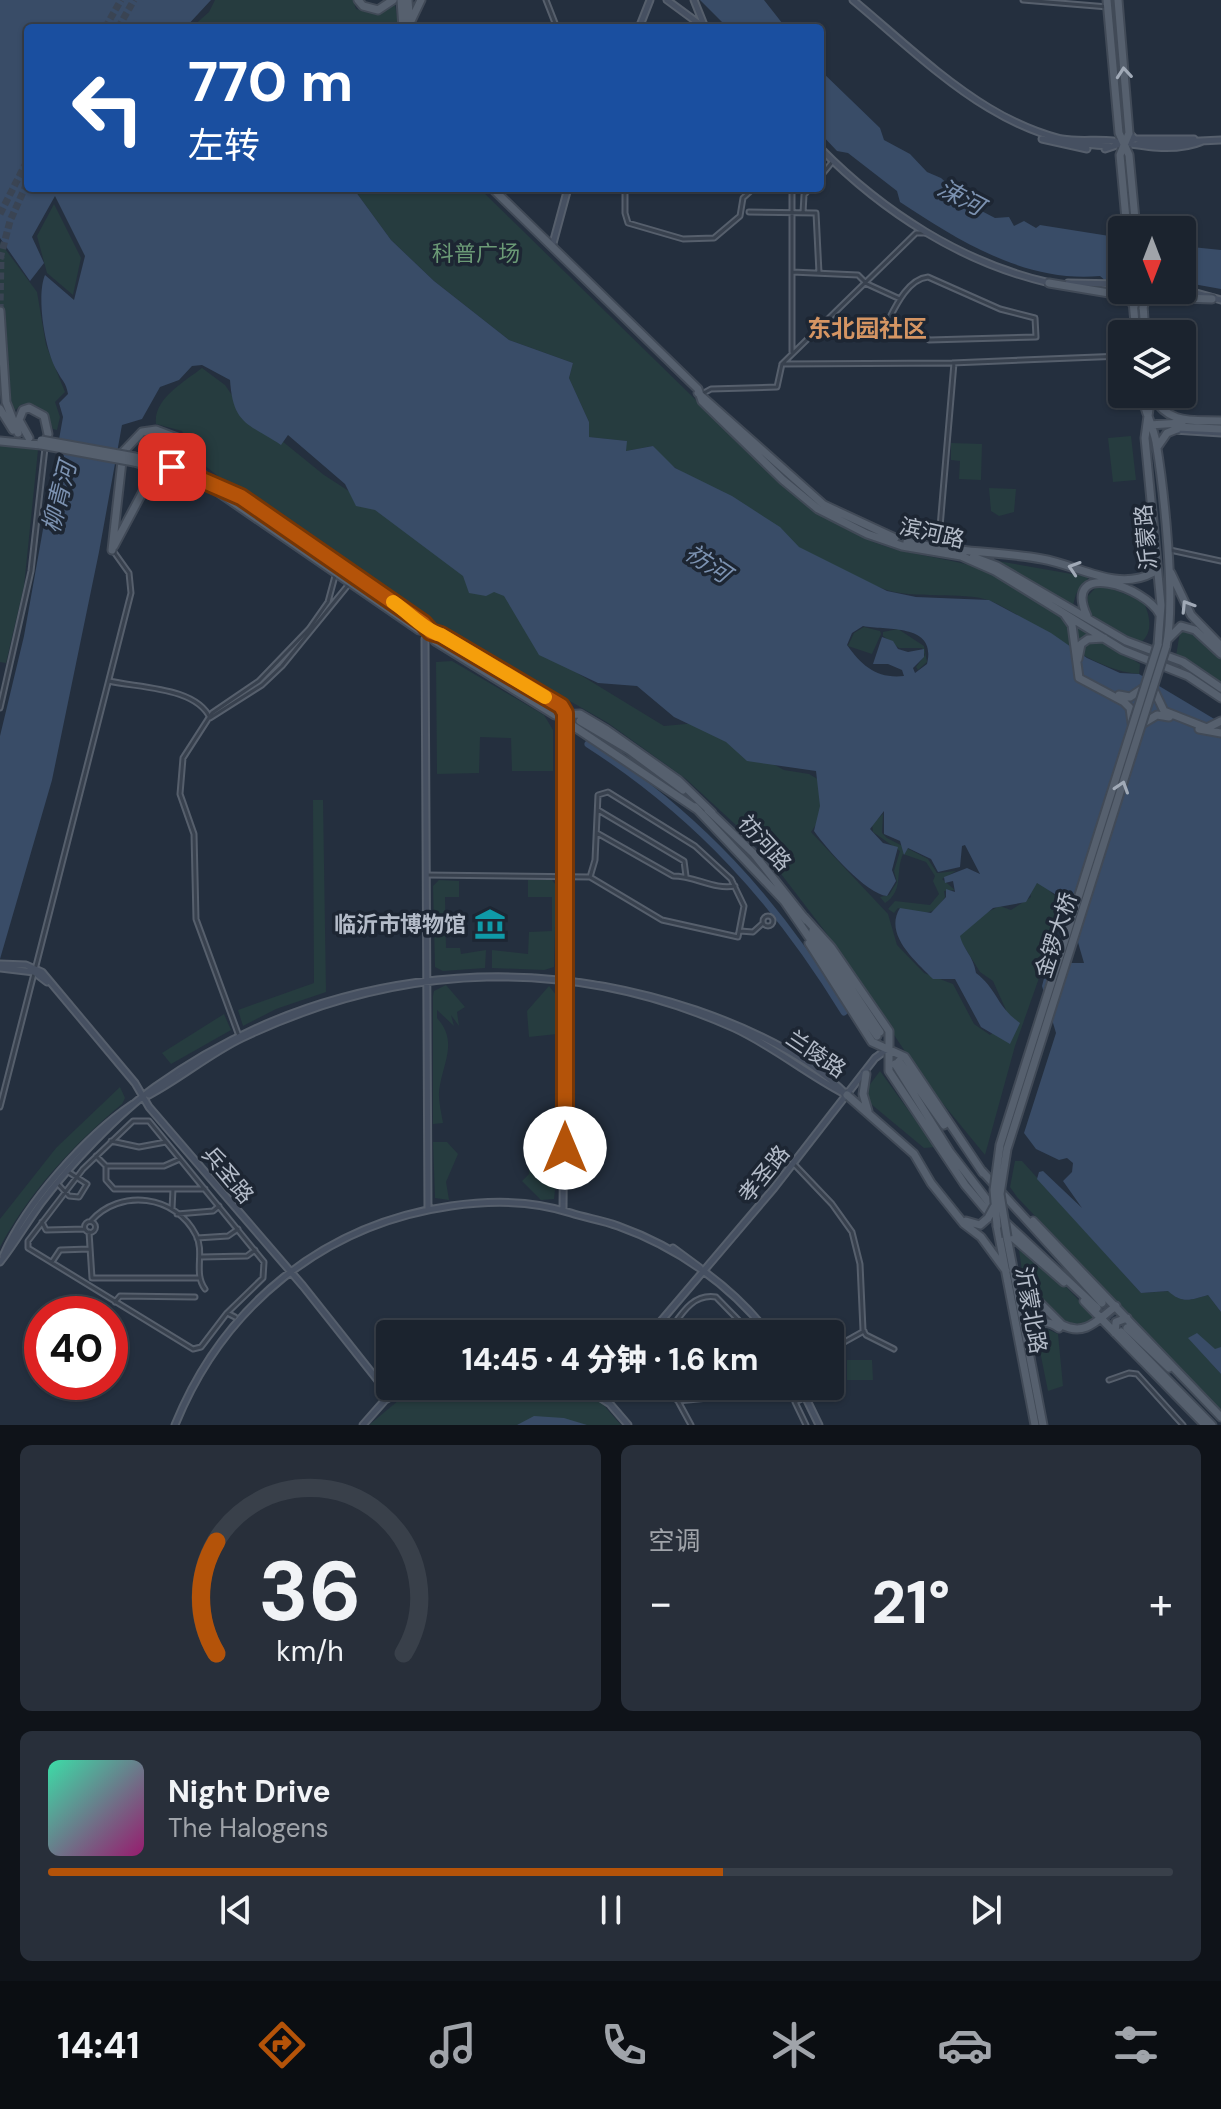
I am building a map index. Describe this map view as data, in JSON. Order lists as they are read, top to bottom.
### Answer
{
  "streets": {
    "main road": [
      "滨河路",
      "沂蒙路",
      "祊河路",
      "金锣大桥",
      "兰陵路",
      "孝圣路",
      "兵圣路",
      "沂蒙北路"
    ]
  },
  "crossings": [
    ["沂蒙路", "金锣大桥"],
    ["金锣大桥", "沂蒙北路"],
    ["兰陵路", "孝圣路"],
    ["兰陵路", "兵圣路"]
  ],
  "districts": ["东北园社区"],
  "water": ["涑河", "柳青河", "祊河"],
  "parks": ["科普广场"],
  "places": {
    "museum": ["临沂市博物馆"]
  },
  "north": "bottom",
  "page": {
    "turn": ["770 m", "左转"],
    "limit": "40",
    "trip": "14:45 · 4 分钟 · 1.6 km",
    "tile": "空调",
    "heat": ["−", "21°", "+"],
    "song": ["Night Drive", "The Halogens"],
    "tabs": "14:41",
    "gauge": ["36", "km/h"]
  }
}
